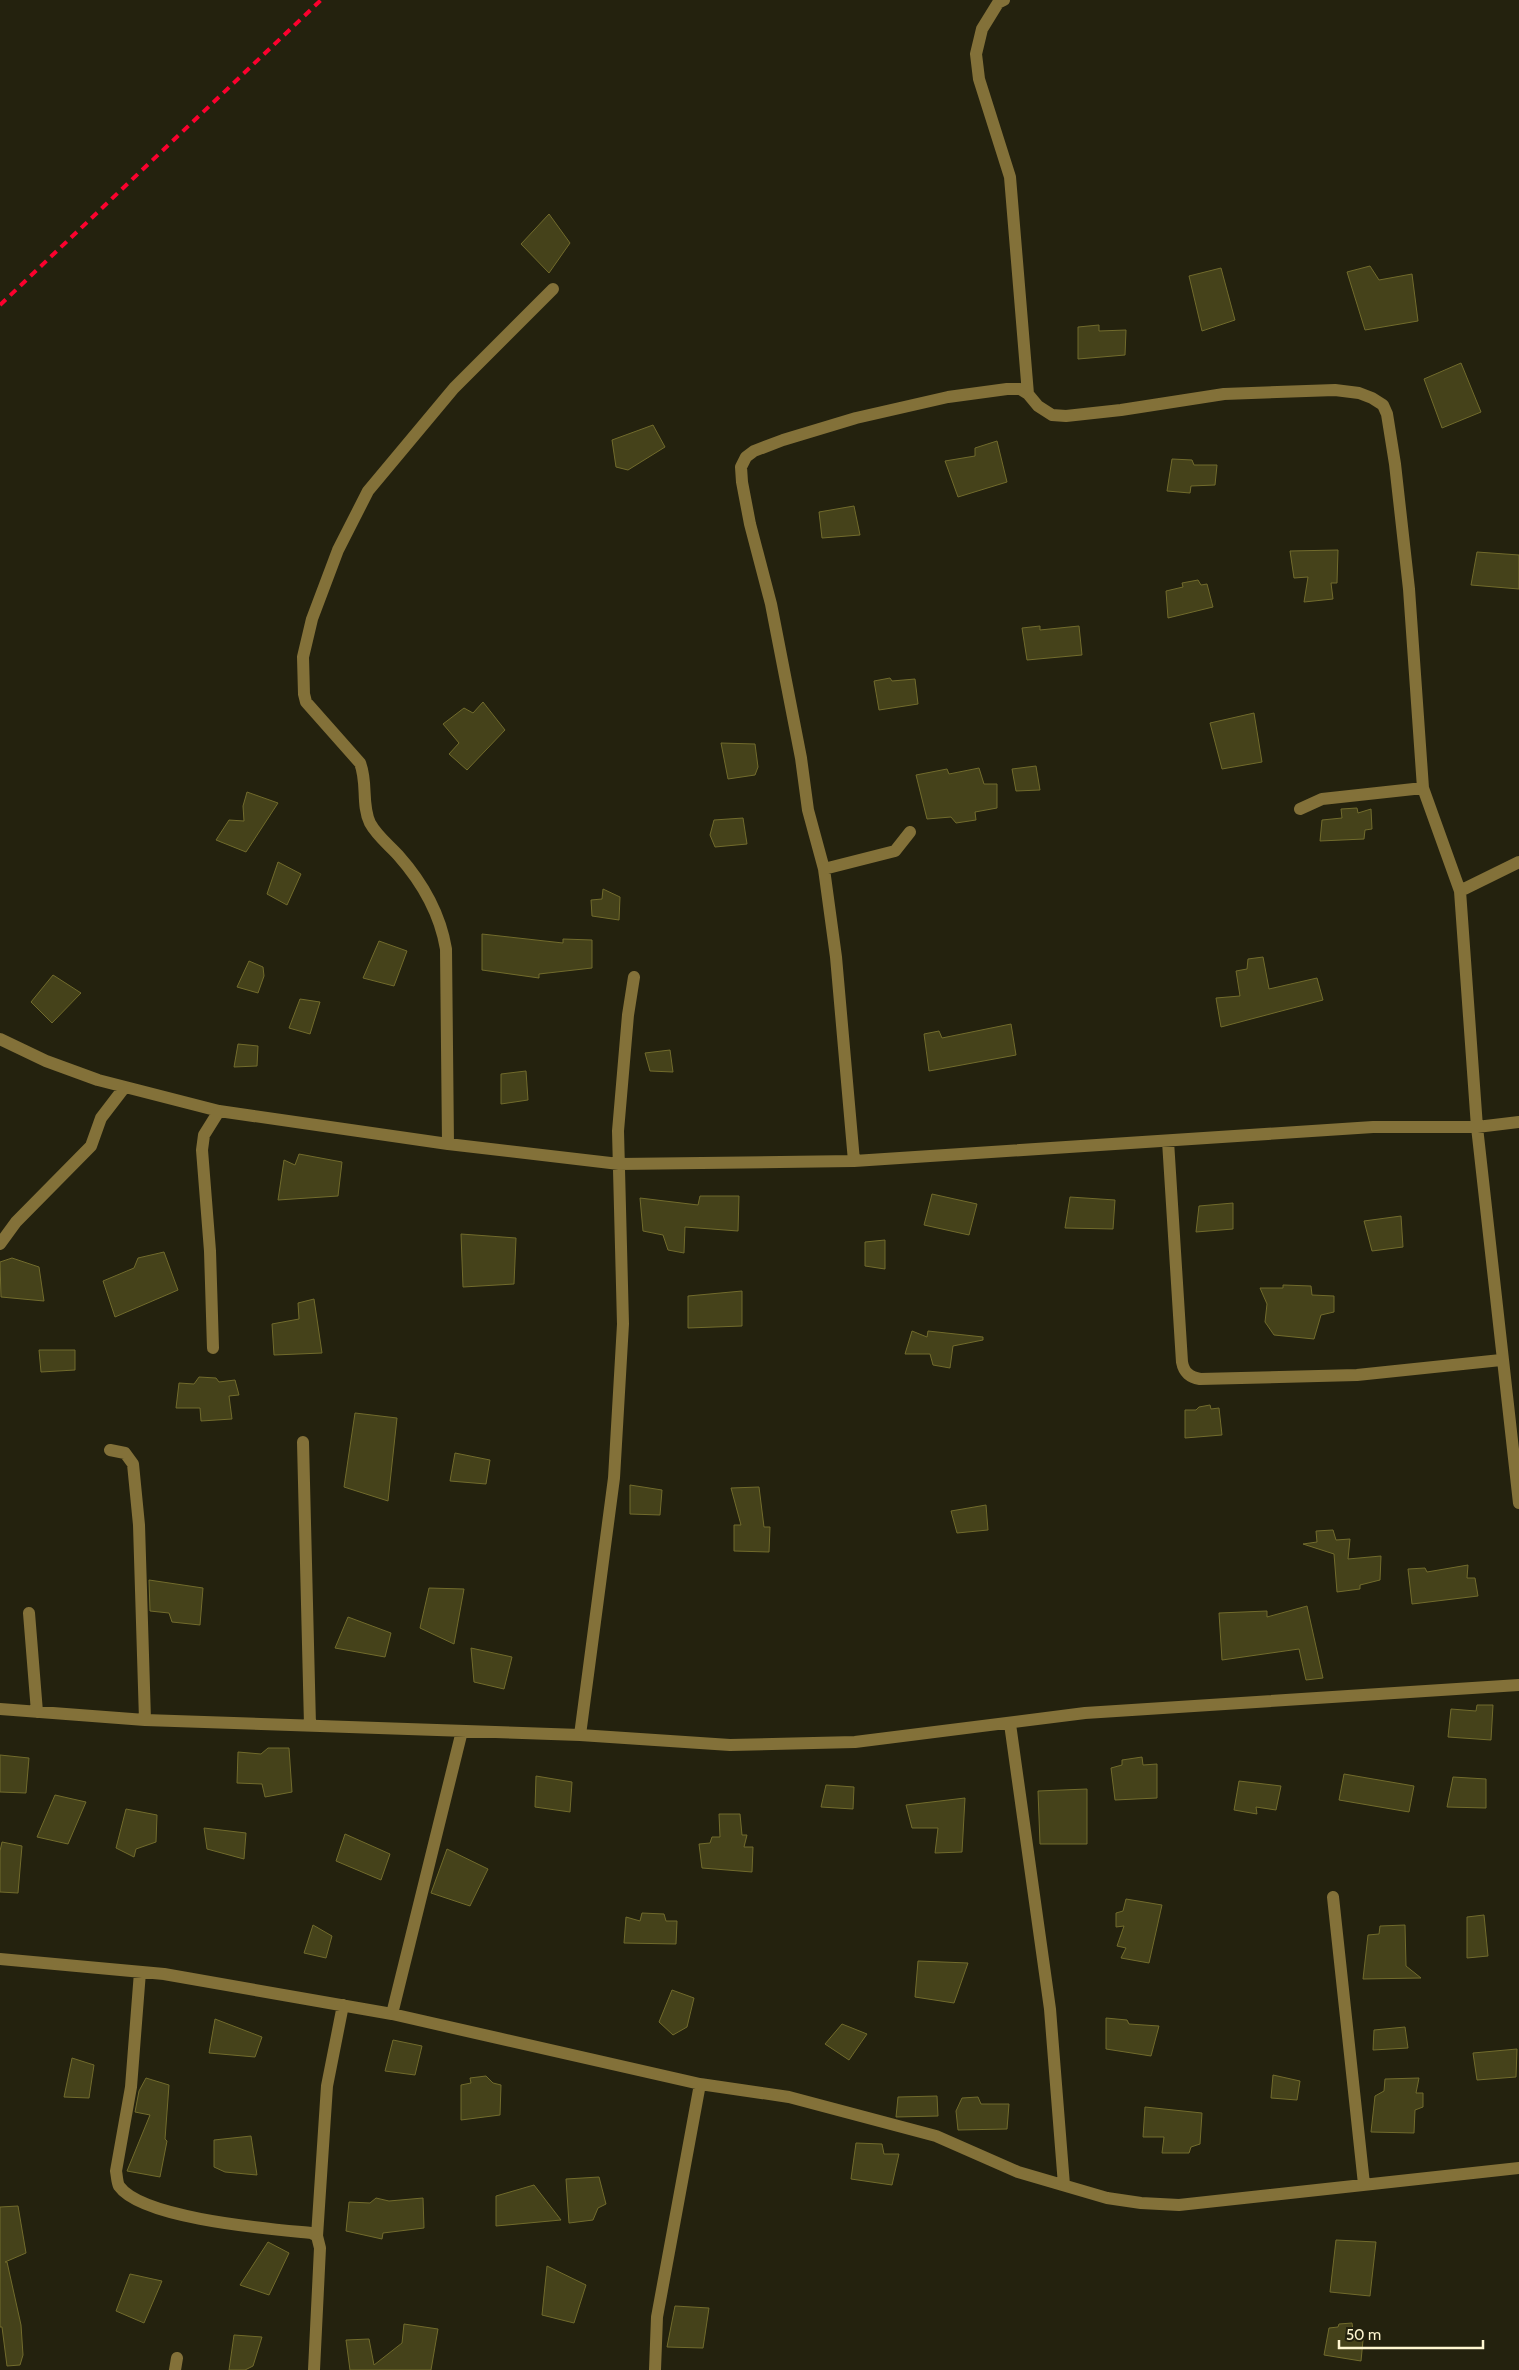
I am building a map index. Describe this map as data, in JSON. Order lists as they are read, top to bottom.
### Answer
{
  "scale_bar": "50 m"
}
